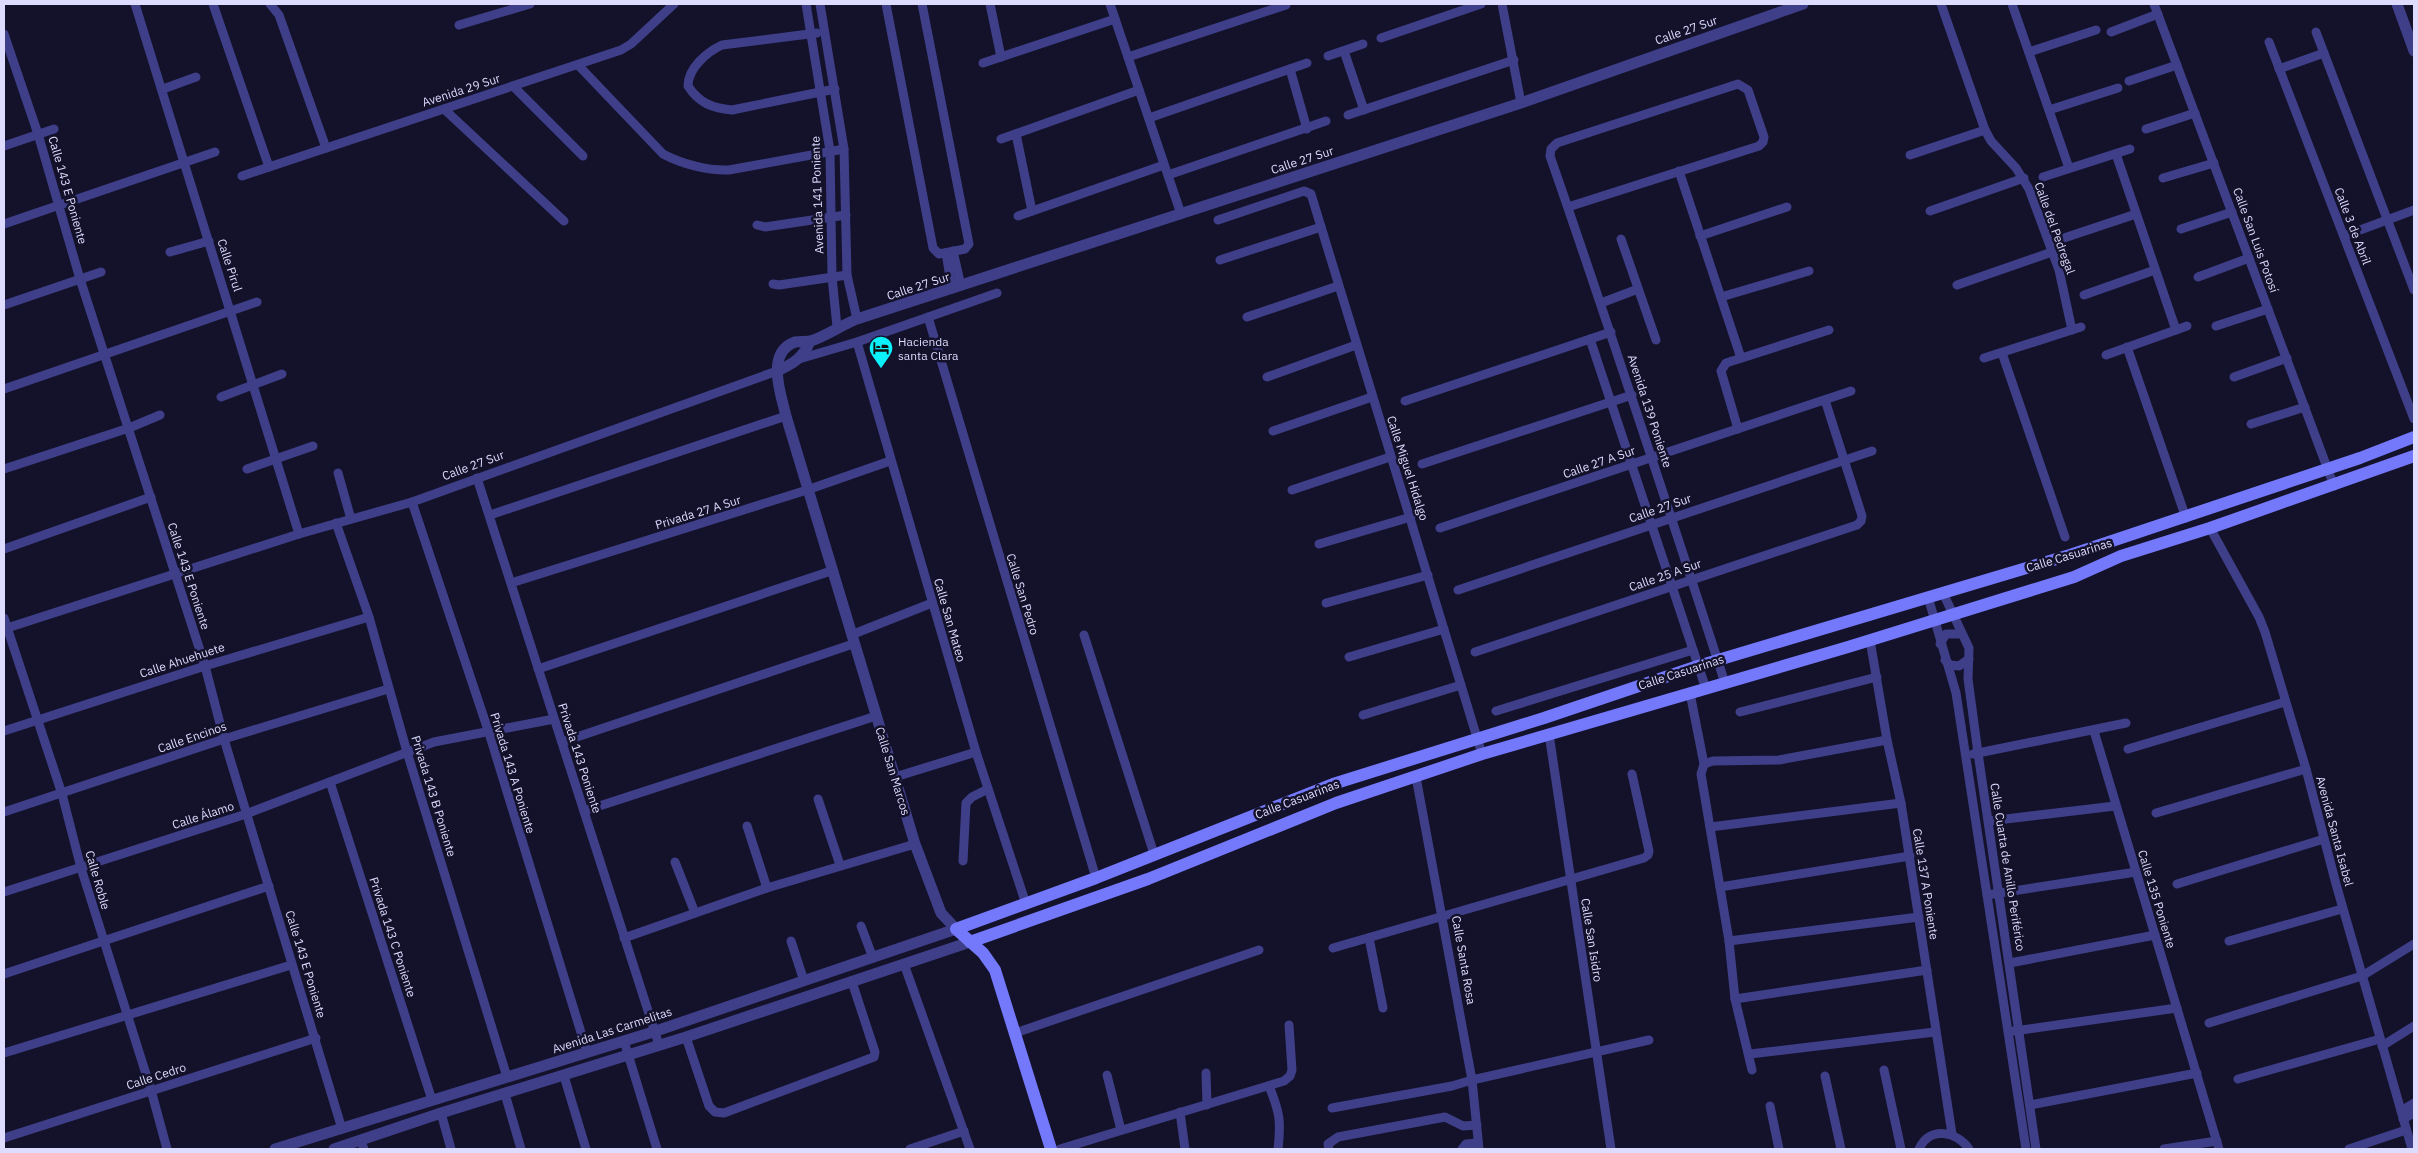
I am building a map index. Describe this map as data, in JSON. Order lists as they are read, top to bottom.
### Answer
{
  "streets": {
    "main road": ["Calle Casuarinas", "Calle San Marcos"],
    "street": [
      "Calle 27 Sur",
      "Avenida 29 Sur",
      "Calle 143 E Poniente",
      "Avenida 141 Poniente",
      "Calle 3 de Abril",
      "Calle del Pedregal",
      "Calle San Luis Potosí",
      "Calle Pirul",
      "Avenida 139 Poniente",
      "Calle 27 A Sur",
      "Calle Miguel Hidalgo",
      "Privada 27 A Sur",
      "Calle 25 A Sur",
      "Calle San Pedro",
      "Calle San Mateo",
      "Calle Ahuehuete",
      "Calle Encinos",
      "Privada 143 Poniente",
      "Privada 143 A Poniente",
      "Privada 143 B Poniente",
      "Calle Álamo",
      "Avenida Santa Isabel",
      "Calle Cuarta de Anillo Periférico",
      "Calle Roble",
      "Calle 137 A Poniente",
      "Calle 135 Poniente",
      "Privada 143 C Poniente",
      "Calle San Isidro",
      "Calle Santa Rosa",
      "Avenida Las Carmelitas",
      "Calle Cedro"
    ]
  },
  "crossings": [
    ["Calle 27 Sur", "Calle 143 E Poniente"],
    ["Calle 27 Sur", "Avenida 141 Poniente"],
    ["Calle 27 Sur", "Calle Pirul"],
    ["Calle 27 Sur", "Avenida 139 Poniente"],
    ["Calle 27 Sur", "Calle 25 A Sur"],
    ["Calle 27 Sur", "Privada 143 Poniente"],
    ["Calle 27 Sur", "Calle San Marcos"],
    ["Calle 27 Sur", "Privada 143 A Poniente"],
    ["Calle 27 Sur", "Privada 143 B Poniente"],
    ["Calle 27 Sur", "Calle Roble"],
    ["Calle 143 E Poniente", "Calle Ahuehuete"],
    ["Calle 143 E Poniente", "Calle Encinos"],
    ["Calle 143 E Poniente", "Calle Álamo"],
    ["Calle 143 E Poniente", "Avenida Las Carmelitas"],
    ["Calle 143 E Poniente", "Calle Cedro"],
    ["Calle San Luis Potosí", "Calle Casuarinas"],
    ["Avenida 139 Poniente", "Calle 27 A Sur"],
    ["Avenida 139 Poniente", "Calle Casuarinas"],
    ["Avenida 139 Poniente", "Calle 25 A Sur"],
    ["Calle Miguel Hidalgo", "Calle Casuarinas"],
    ["Privada 27 A Sur", "Calle San Mateo"],
    ["Privada 27 A Sur", "Privada 143 Poniente"],
    ["Privada 27 A Sur", "Calle San Marcos"],
    ["Calle Casuarinas", "Calle San Pedro"],
    ["Calle Casuarinas", "Calle San Mateo"],
    ["Calle Casuarinas", "Calle San Marcos"],
    ["Calle Casuarinas", "Avenida Santa Isabel"],
    ["Calle Casuarinas", "Calle Cuarta de Anillo Periférico"],
    ["Calle Casuarinas", "Calle 137 A Poniente"],
    ["Calle Casuarinas", "Calle San Isidro"],
    ["Calle Casuarinas", "Calle Santa Rosa"],
    ["Calle Casuarinas", "Avenida Las Carmelitas"],
    ["Calle Ahuehuete", "Privada 143 B Poniente"],
    ["Calle Ahuehuete", "Calle Roble"],
    ["Calle Encinos", "Privada 143 B Poniente"],
    ["Calle Encinos", "Calle Roble"],
    ["Privada 143 Poniente", "Calle Álamo"],
    ["Privada 143 Poniente", "Avenida Las Carmelitas"],
    ["Calle San Marcos", "Avenida Las Carmelitas"],
    ["Privada 143 A Poniente", "Calle Álamo"],
    ["Privada 143 A Poniente", "Avenida Las Carmelitas"],
    ["Privada 143 B Poniente", "Calle Álamo"],
    ["Privada 143 B Poniente", "Avenida Las Carmelitas"],
    ["Calle Álamo", "Calle Roble"],
    ["Calle Álamo", "Privada 143 C Poniente"],
    ["Calle Roble", "Calle Cedro"],
    ["Privada 143 C Poniente", "Avenida Las Carmelitas"]
  ],
  "places": {
    "hotel": ["Hacienda santa Clara"]
  }
}
